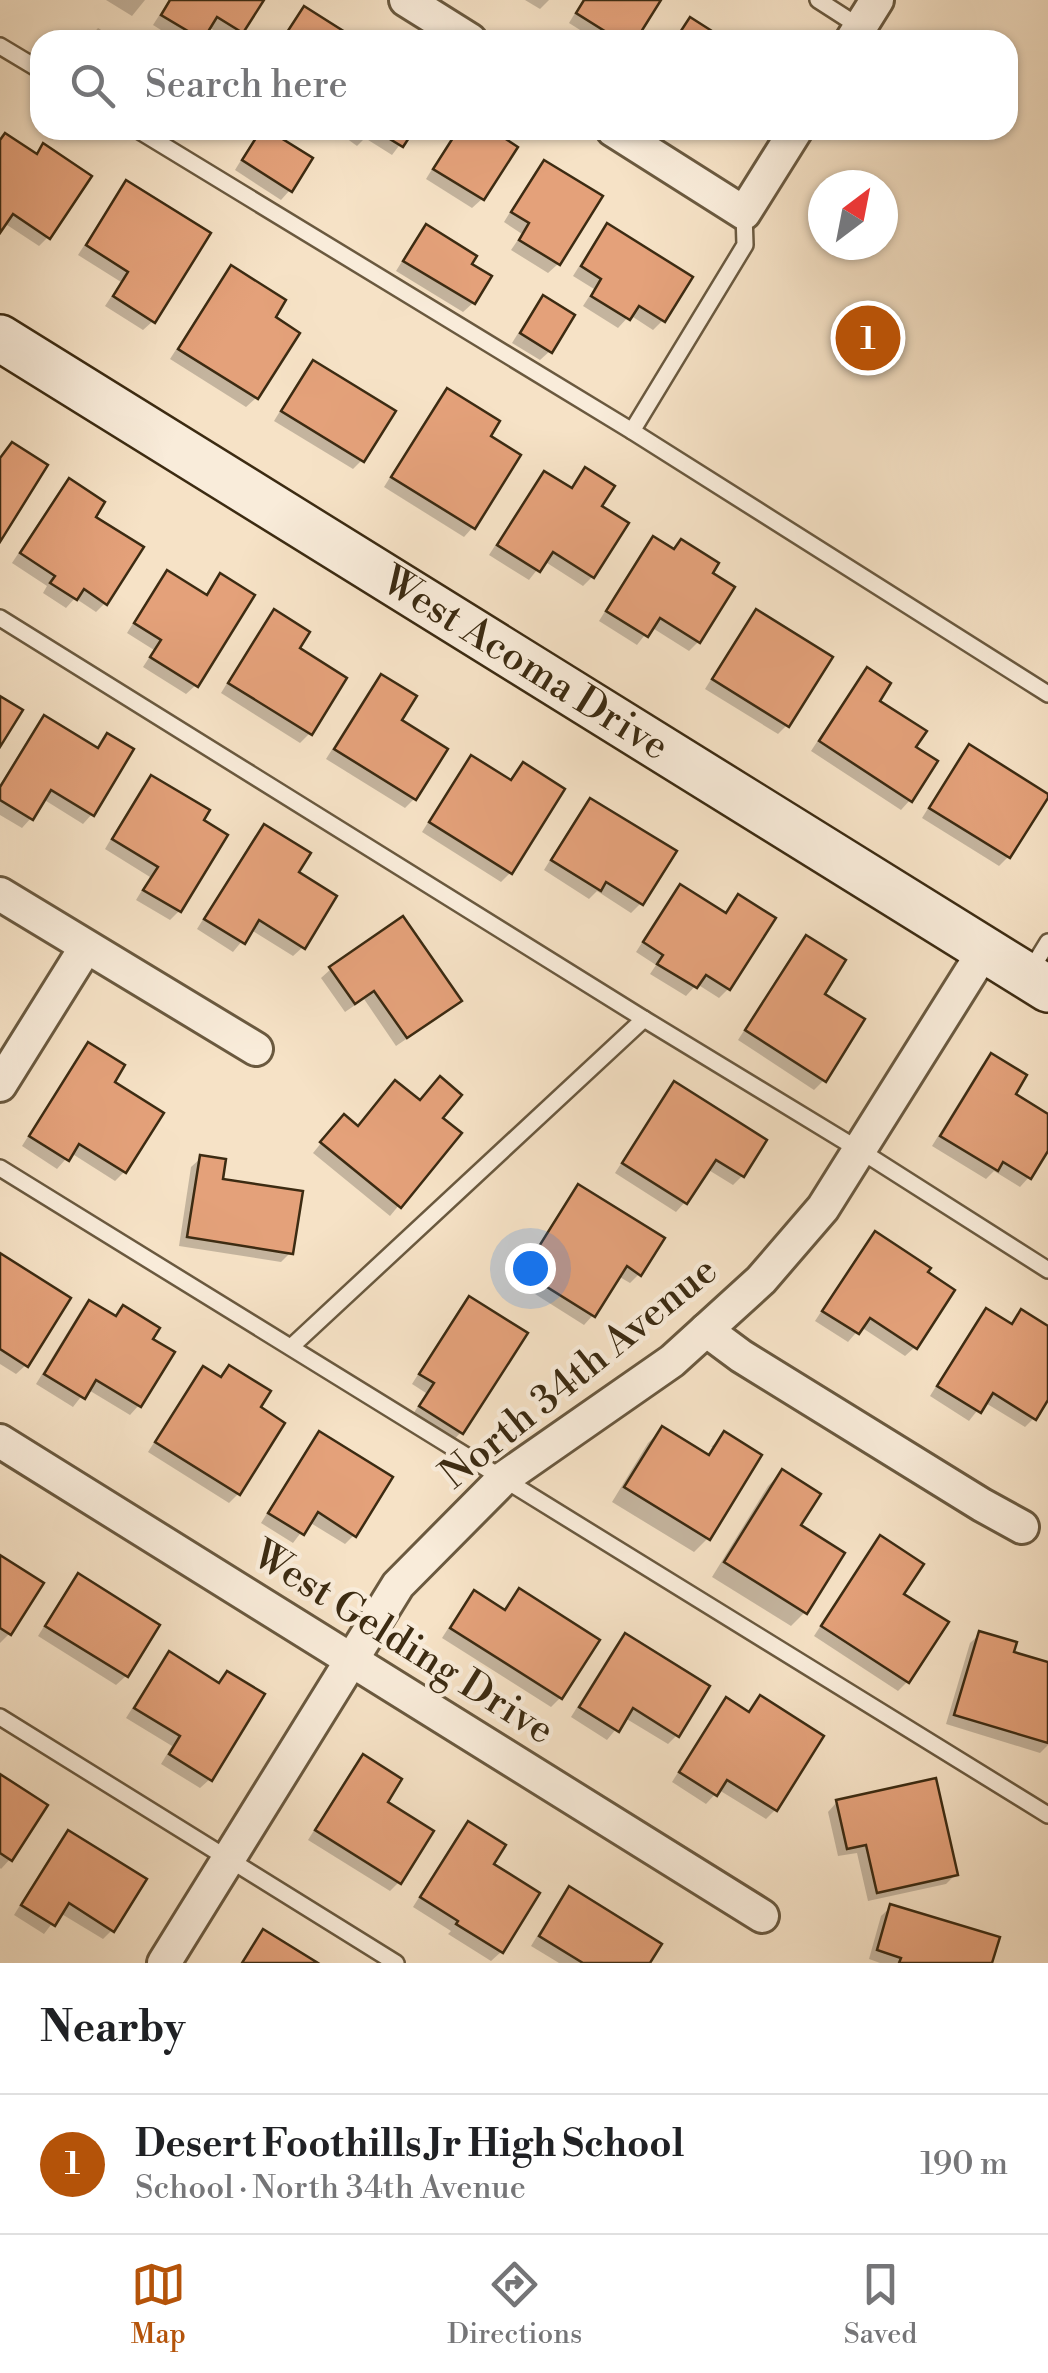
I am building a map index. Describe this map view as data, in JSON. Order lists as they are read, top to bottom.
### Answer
{
  "streets": {
    "street": ["West Acoma Drive", "North 34th Avenue", "West Gelding Drive"]
  },
  "crossings": [
    ["West Acoma Drive", "North 34th Avenue"],
    ["North 34th Avenue", "West Gelding Drive"]
  ],
  "north": "top right",
  "page": {
    "search": "Search here",
    "pins": "1",
    "heading": "Nearby",
    "list": [
      {
        "mark": "1",
        "name": "Desert Foothills Jr High School",
        "note": "School · North 34th Avenue",
        "value": "190 m"
      }
    ],
    "nav": ["Map", "Directions", "Saved"]
  }
}
